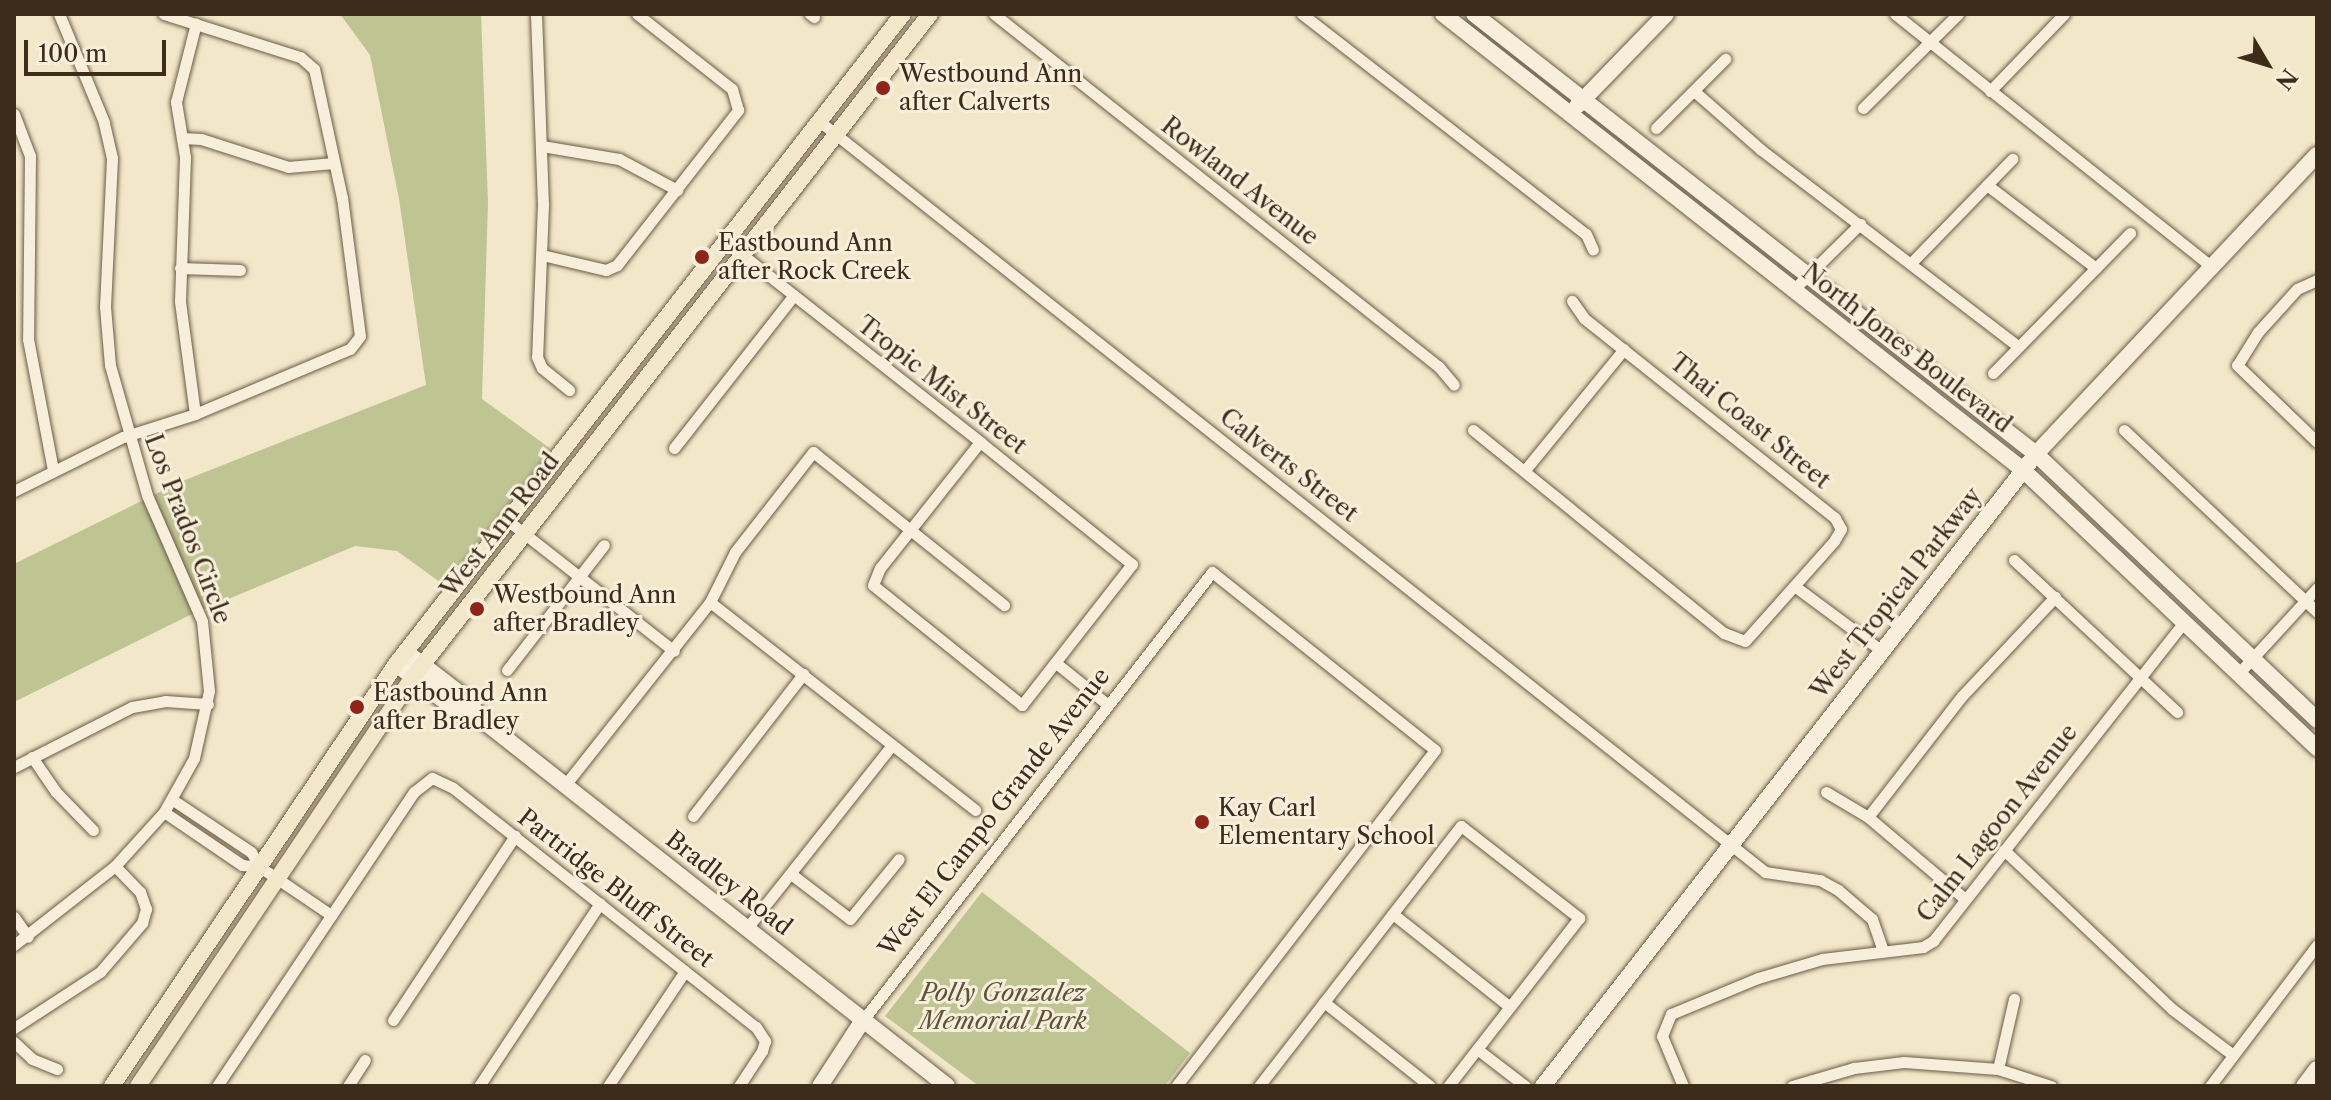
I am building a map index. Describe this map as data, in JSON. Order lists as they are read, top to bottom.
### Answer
{
  "streets": {
    "main road": [
      "North Jones Boulevard",
      "West Ann Road",
      "West Tropical Parkway",
      "West El Campo Grande Avenue",
      "Bradley Road"
    ],
    "street": [
      "Rowland Avenue",
      "Tropic Mist Street",
      "Thai Coast Street",
      "Calverts Street",
      "Los Prados Circle",
      "Calm Lagoon Avenue",
      "Partridge Bluff Street"
    ]
  },
  "crossings": [
    ["North Jones Boulevard", "West Tropical Parkway"],
    ["North Jones Boulevard", "Calm Lagoon Avenue"],
    ["Tropic Mist Street", "West Ann Road"],
    ["Calverts Street", "West Ann Road"],
    ["Calverts Street", "West Tropical Parkway"],
    ["Calverts Street", "Calm Lagoon Avenue"],
    ["West Ann Road", "Bradley Road"],
    ["West El Campo Grande Avenue", "Bradley Road"]
  ],
  "parks": ["Polly Gonzalez Memorial Park"],
  "places": [
    "Westbound Ann after Calverts",
    "Eastbound Ann after Rock Creek",
    "Westbound Ann after Bradley",
    "Eastbound Ann after Bradley",
    "Kay Carl Elementary School"
  ],
  "scale_bar": "100 m",
  "north": "bottom right"
}
